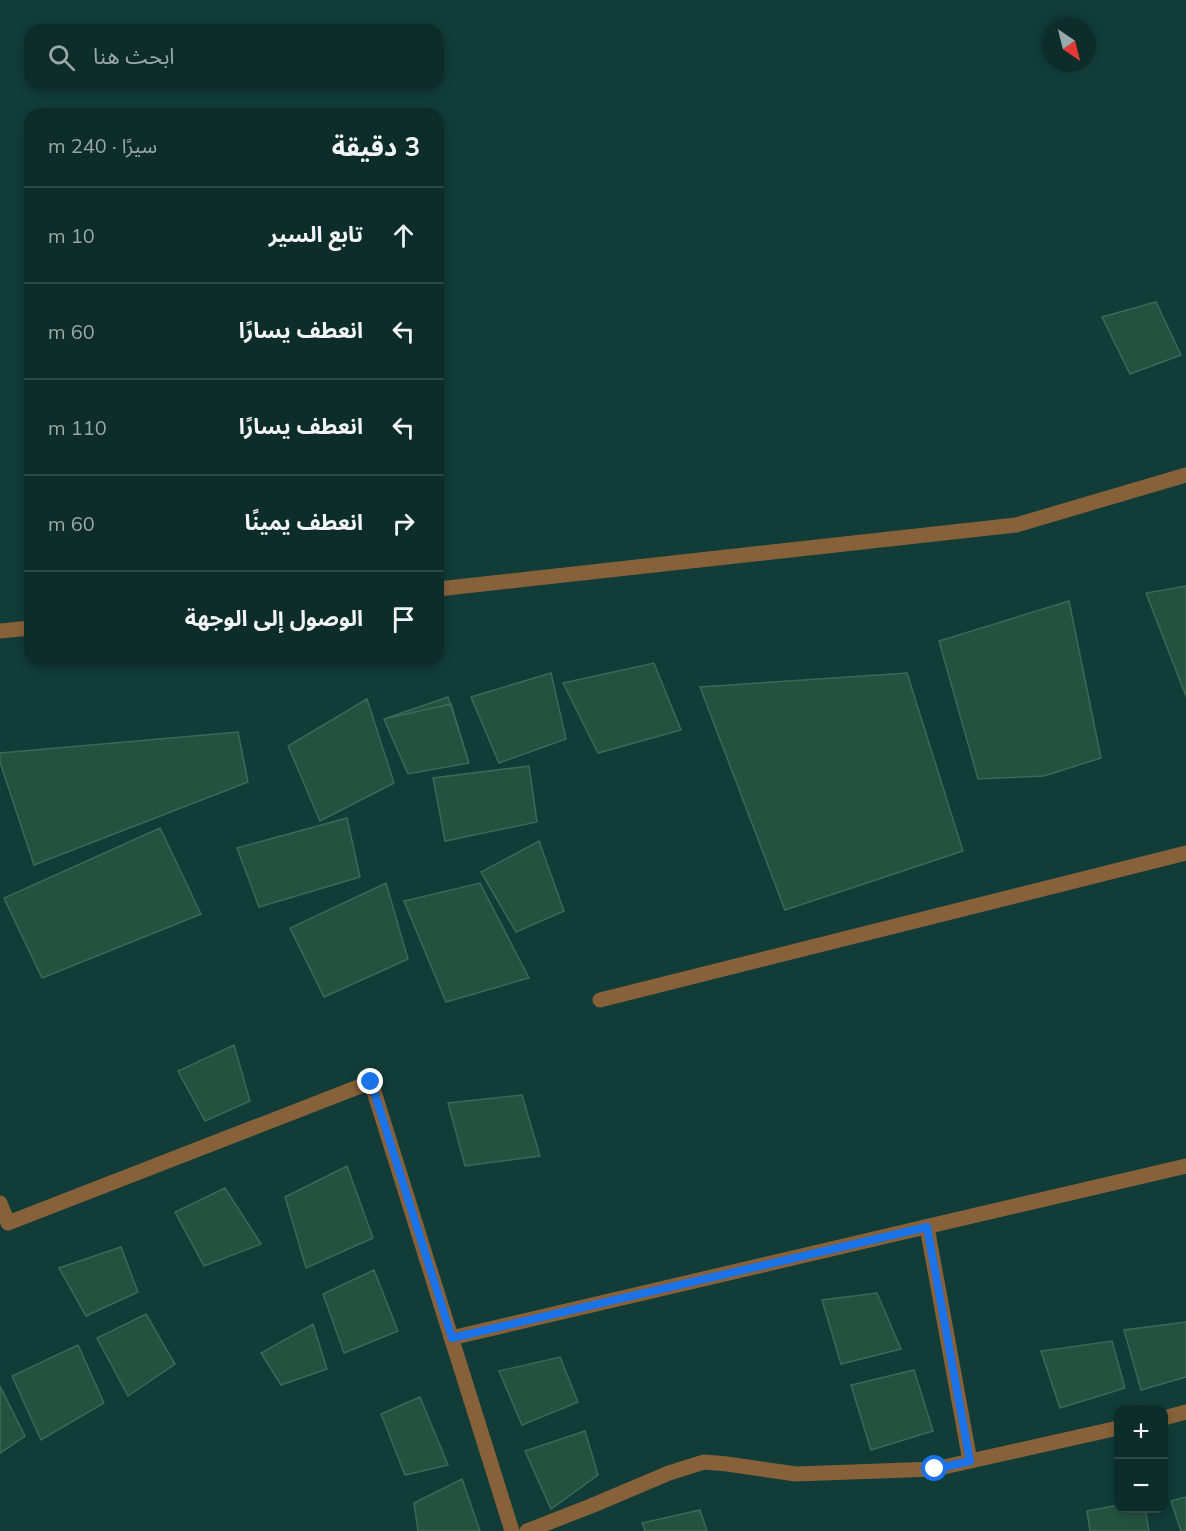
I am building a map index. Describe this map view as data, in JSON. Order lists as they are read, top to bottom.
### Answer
{
  "north": "bottom right",
  "page": {
    "search": "ابحث هنا",
    "heading": ["3 دقيقة", "سيرًا · 240 m"],
    "list": [
      ["تابع السير", "10 m"],
      ["انعطف يسارًا", "60 m"],
      ["انعطف يسارًا", "110 m"],
      ["انعطف يمينًا", "60 m"],
      "الوصول إلى الوجهة"
    ],
    "map_buttons": ["+", "−"]
  }
}
